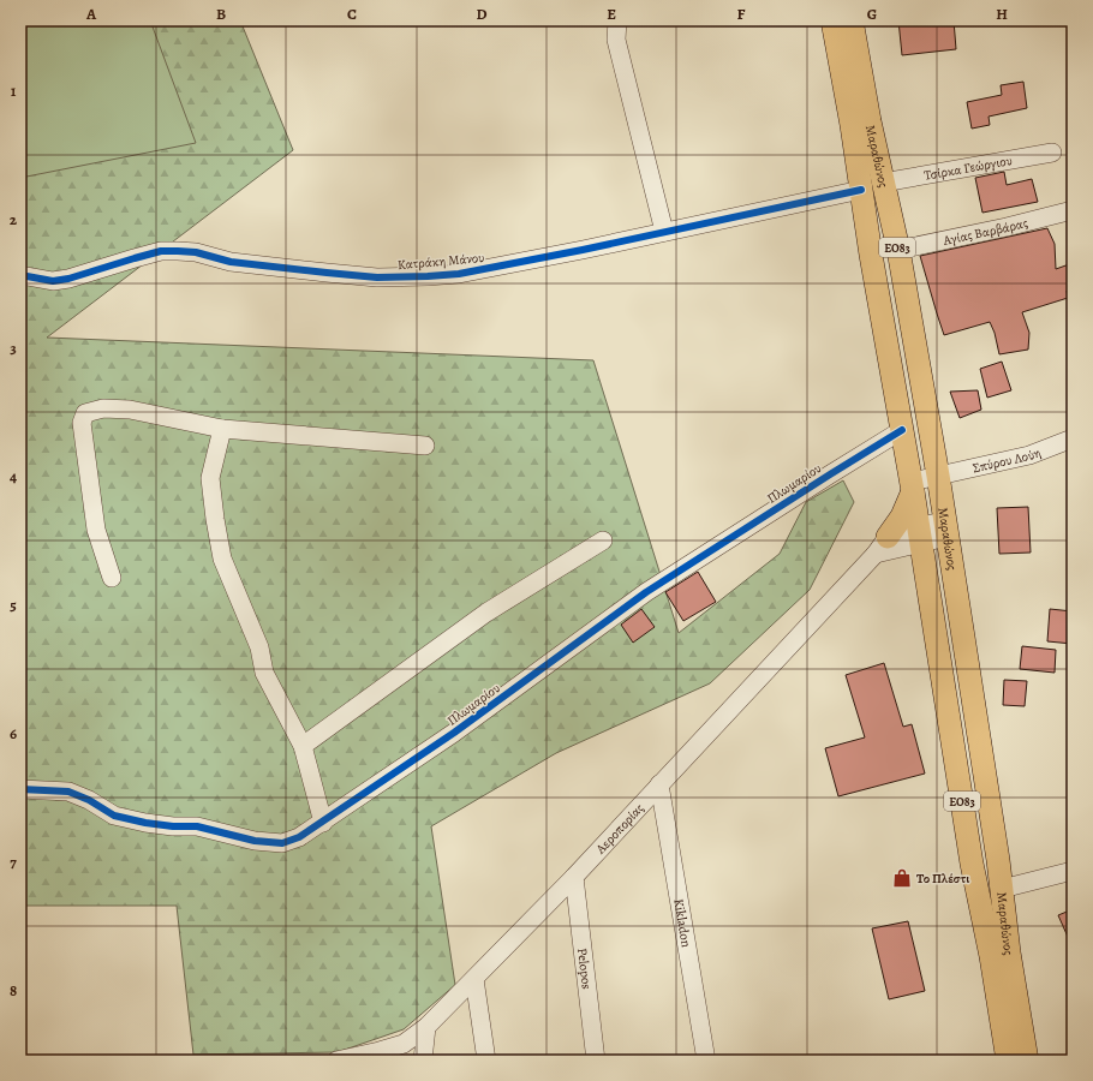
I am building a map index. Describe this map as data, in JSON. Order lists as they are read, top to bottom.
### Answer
{
  "streets": {
    "main road": ["Μαραθώνος", "ΕΟ83"],
    "street": [
      "Τσίρκα Γεώργιου",
      "Αγίας Βαρβάρας",
      "Κατράκη Μάνου",
      "Σπύρου Λούη",
      "Πλωμαρίου",
      "Αεροπορίας",
      "Kikladon",
      "Pelopos"
    ]
  },
  "crossings": [
    ["Μαραθώνος", "Τσίρκα Γεώργιου"],
    ["Μαραθώνος", "Αγίας Βαρβάρας"],
    ["Μαραθώνος", "Κατράκη Μάνου"],
    ["Μαραθώνος", "Σπύρου Λούη"],
    ["Μαραθώνος", "Πλωμαρίου"],
    ["Αεροπορίας", "Kikladon"],
    ["Αεροπορίας", "Pelopos"]
  ],
  "places": {
    "shop": ["Το Πλέστι"]
  },
  "grid": {
    "columns": [
      "A",
      "B",
      "C",
      "D",
      "E",
      "F",
      "G",
      "H"
    ],
    "rows": [
      "1",
      "2",
      "3",
      "4",
      "5",
      "6",
      "7",
      "8"
    ]
  }
}
